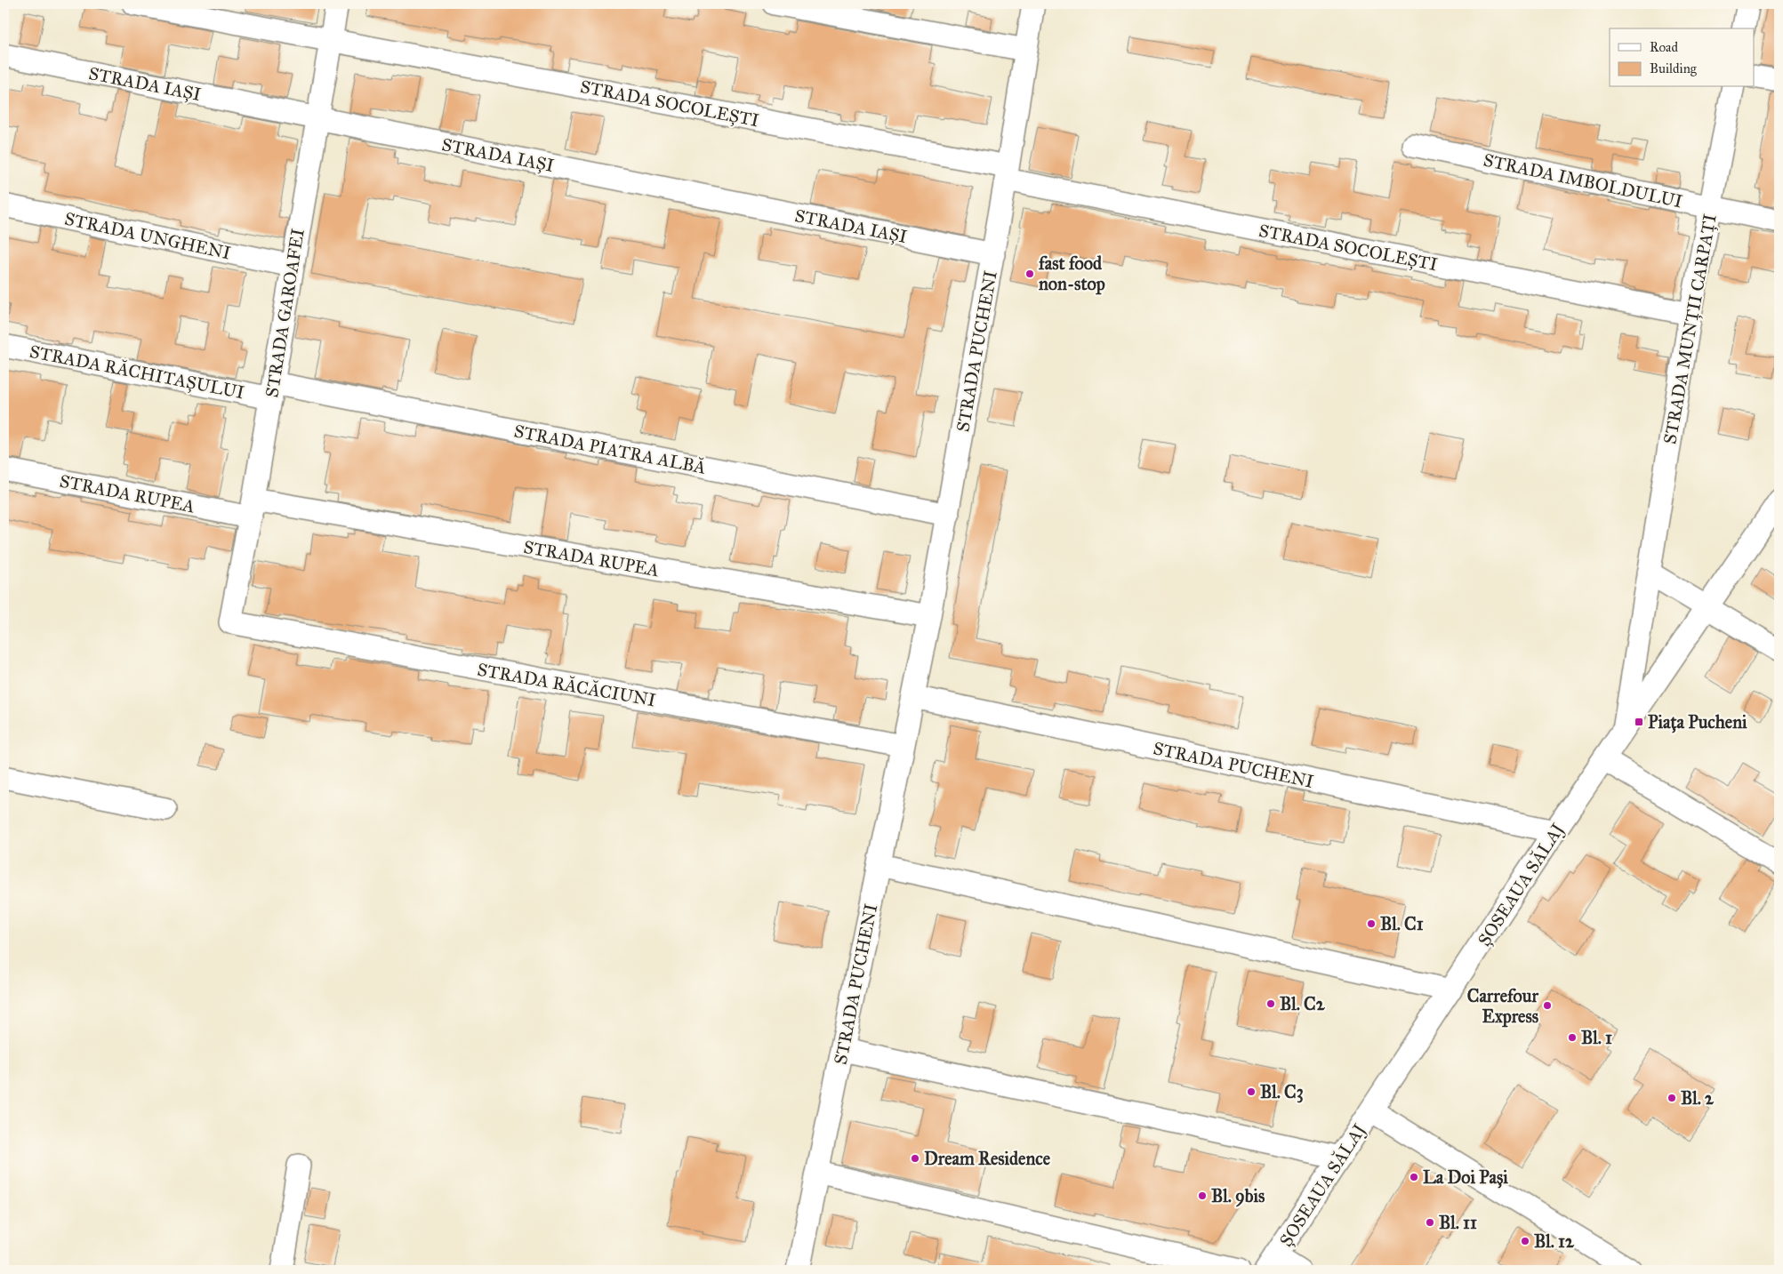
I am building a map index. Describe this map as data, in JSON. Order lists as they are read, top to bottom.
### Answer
{
  "streets": {
    "street": [
      "STRADA IAȘI",
      "STRADA SOCOLEȘTI",
      "STRADA IMBOLDULUI",
      "STRADA UNGHENI",
      "STRADA GAROAFEI",
      "STRADA MUNȚII CARPAȚI",
      "STRADA PUCHENI",
      "STRADA RĂCHITAȘULUI",
      "STRADA PIATRA ALBĂ",
      "STRADA RUPEA",
      "STRADA RĂCĂCIUNI",
      "ȘOSEAUA SĂLAJ"
    ]
  },
  "crossings": [
    ["STRADA IAȘI", "STRADA GAROAFEI"],
    ["STRADA IAȘI", "STRADA PUCHENI"],
    ["STRADA SOCOLEȘTI", "STRADA GAROAFEI"],
    ["STRADA SOCOLEȘTI", "STRADA MUNȚII CARPAȚI"],
    ["STRADA SOCOLEȘTI", "STRADA PUCHENI"],
    ["STRADA IMBOLDULUI", "STRADA MUNȚII CARPAȚI"],
    ["STRADA UNGHENI", "STRADA GAROAFEI"],
    ["STRADA GAROAFEI", "STRADA RĂCHITAȘULUI"],
    ["STRADA GAROAFEI", "STRADA PIATRA ALBĂ"],
    ["STRADA GAROAFEI", "STRADA RUPEA"],
    ["STRADA GAROAFEI", "STRADA RĂCĂCIUNI"],
    ["STRADA MUNȚII CARPAȚI", "ȘOSEAUA SĂLAJ"],
    ["STRADA PUCHENI", "STRADA PIATRA ALBĂ"],
    ["STRADA PUCHENI", "STRADA RUPEA"],
    ["STRADA PUCHENI", "STRADA RĂCĂCIUNI"],
    ["STRADA PUCHENI", "ȘOSEAUA SĂLAJ"],
    ["STRADA RĂCHITAȘULUI", "STRADA PIATRA ALBĂ"]
  ],
  "places": {
    "other": [
      "fast food non-stop",
      "Bl. C1",
      "Bl. C2",
      "Carrefour Express",
      "Bl. 1",
      "Bl. C3",
      "Bl. 2",
      "Dream Residence",
      "La Doi Pași",
      "Bl. 9bis",
      "Bl. 11",
      "Bl. 12"
    ],
    "transit": ["Piața Pucheni"]
  },
  "legend": ["Road", "Building"]
}
